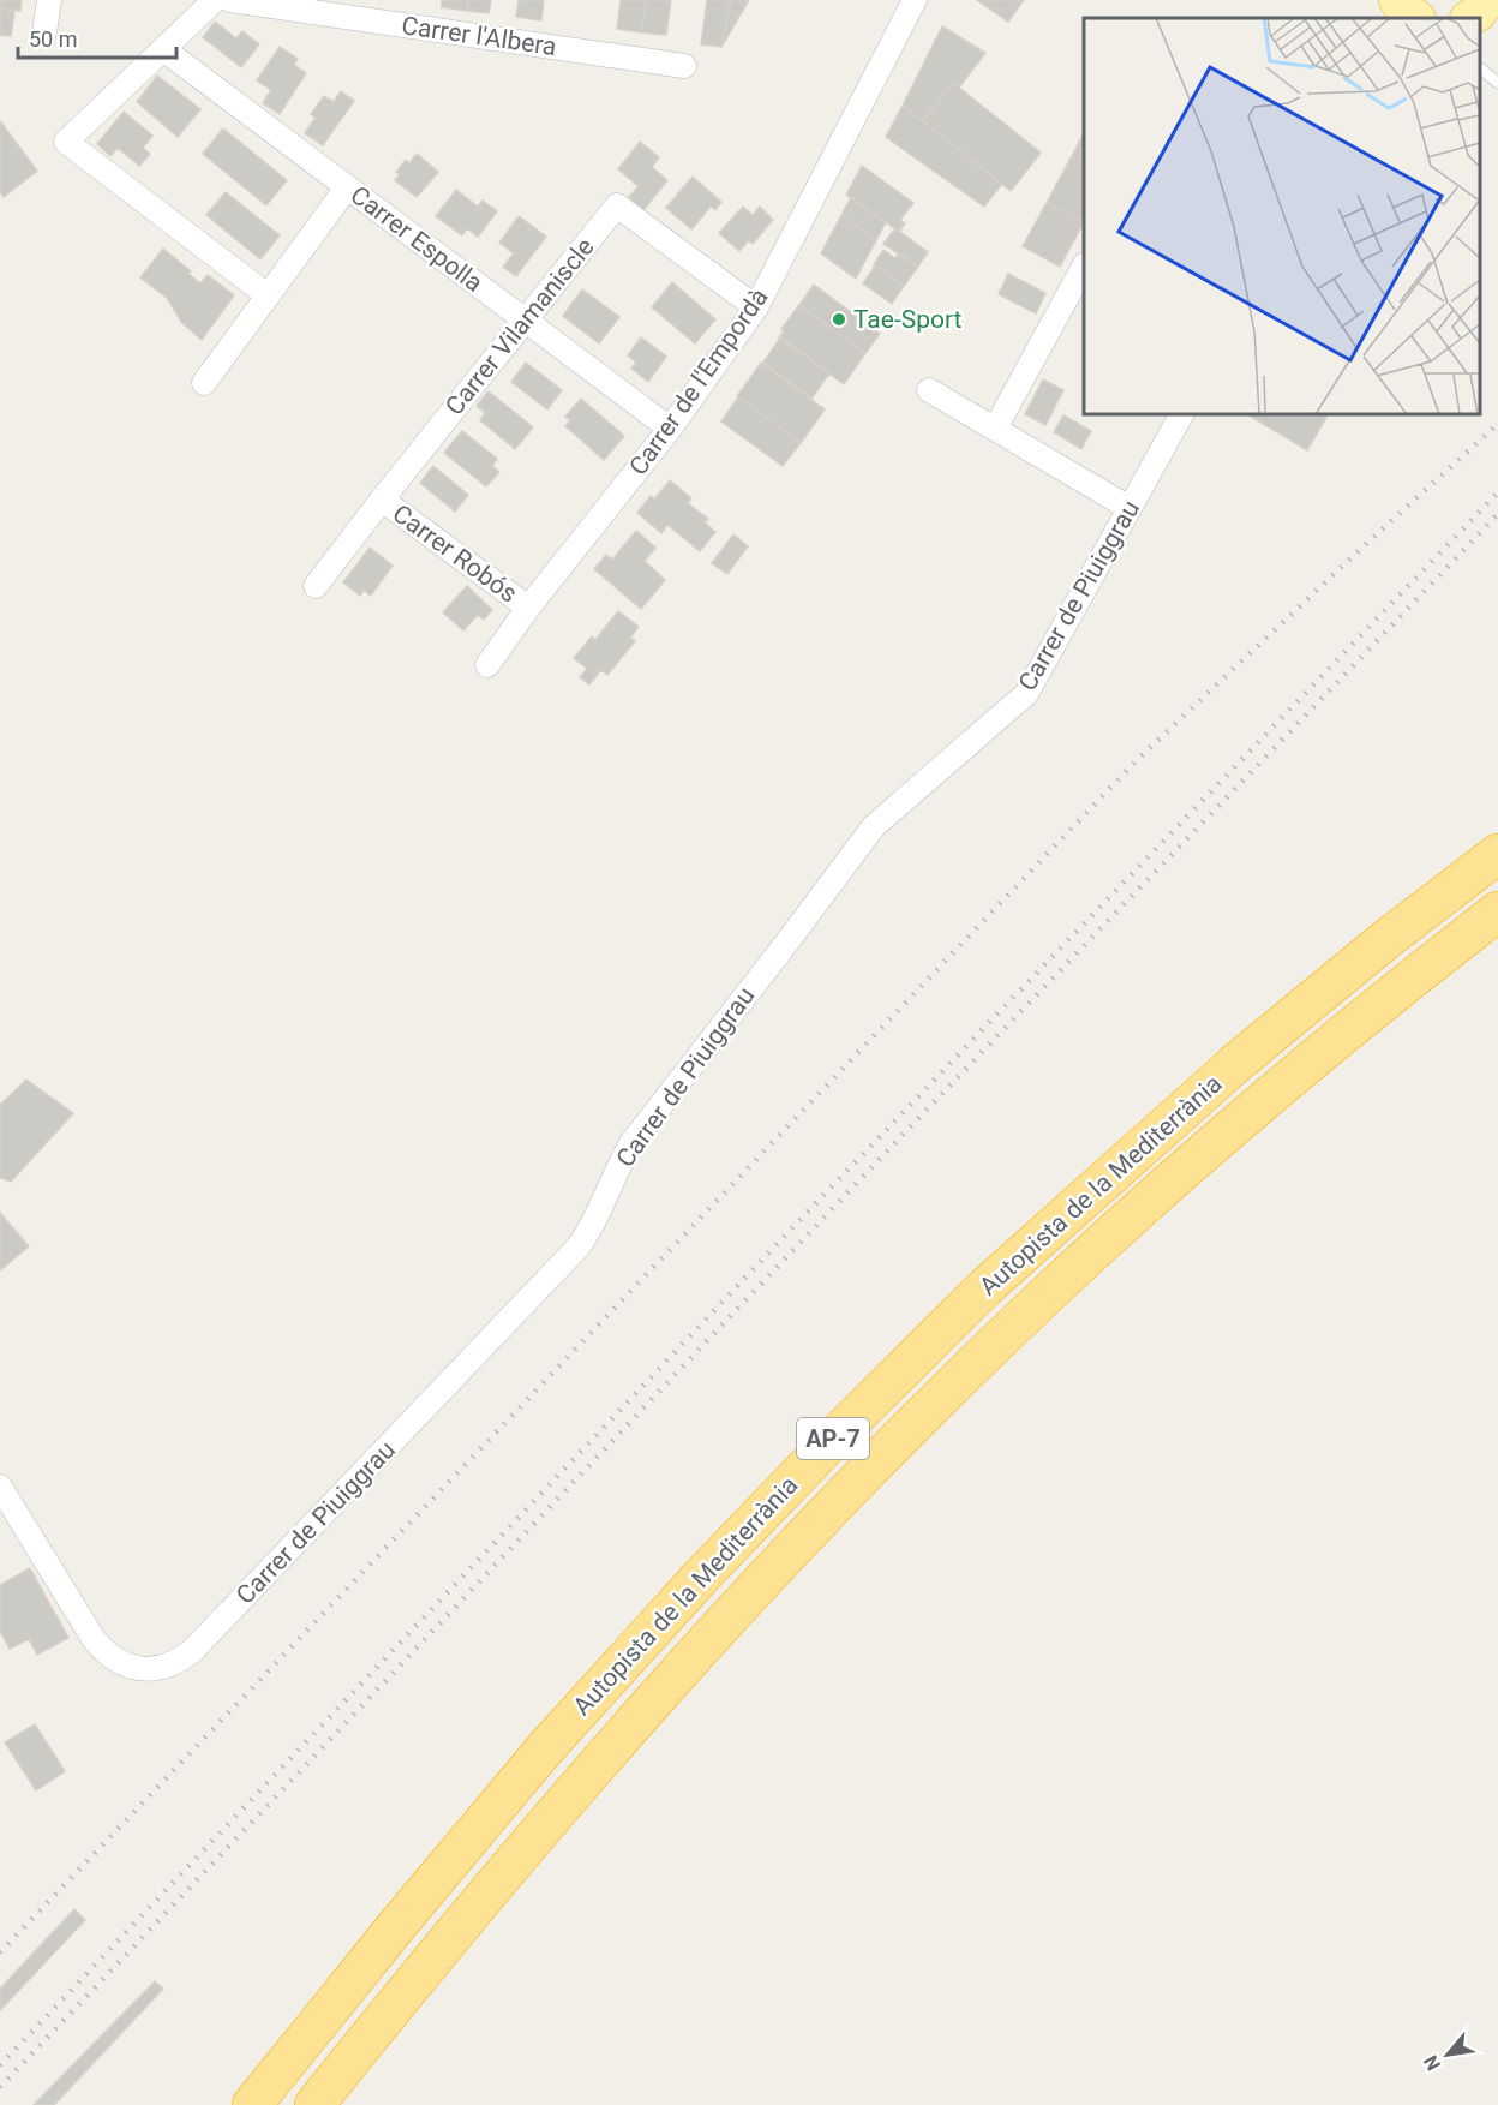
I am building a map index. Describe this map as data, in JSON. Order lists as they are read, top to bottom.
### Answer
{
  "streets": {
    "highway": ["Autopista de la Mediterrània", "AP-7"],
    "street": [
      "Carrer l'Albera",
      "Carrer Espolla",
      "Carrer Vilamaniscle",
      "Carrer de l'Empordà",
      "Carrer Robós",
      "Carrer de Piuiggrau"
    ]
  },
  "crossings": [
    ["Carrer Espolla", "Carrer Vilamaniscle"],
    ["Carrer Espolla", "Carrer de l'Empordà"],
    ["Carrer Vilamaniscle", "Carrer de l'Empordà"],
    ["Carrer Vilamaniscle", "Carrer Robós"],
    ["Carrer de l'Empordà", "Carrer Robós"]
  ],
  "places": ["Tae-Sport"],
  "scale_bar": "50 m",
  "north": "bottom left"
}
